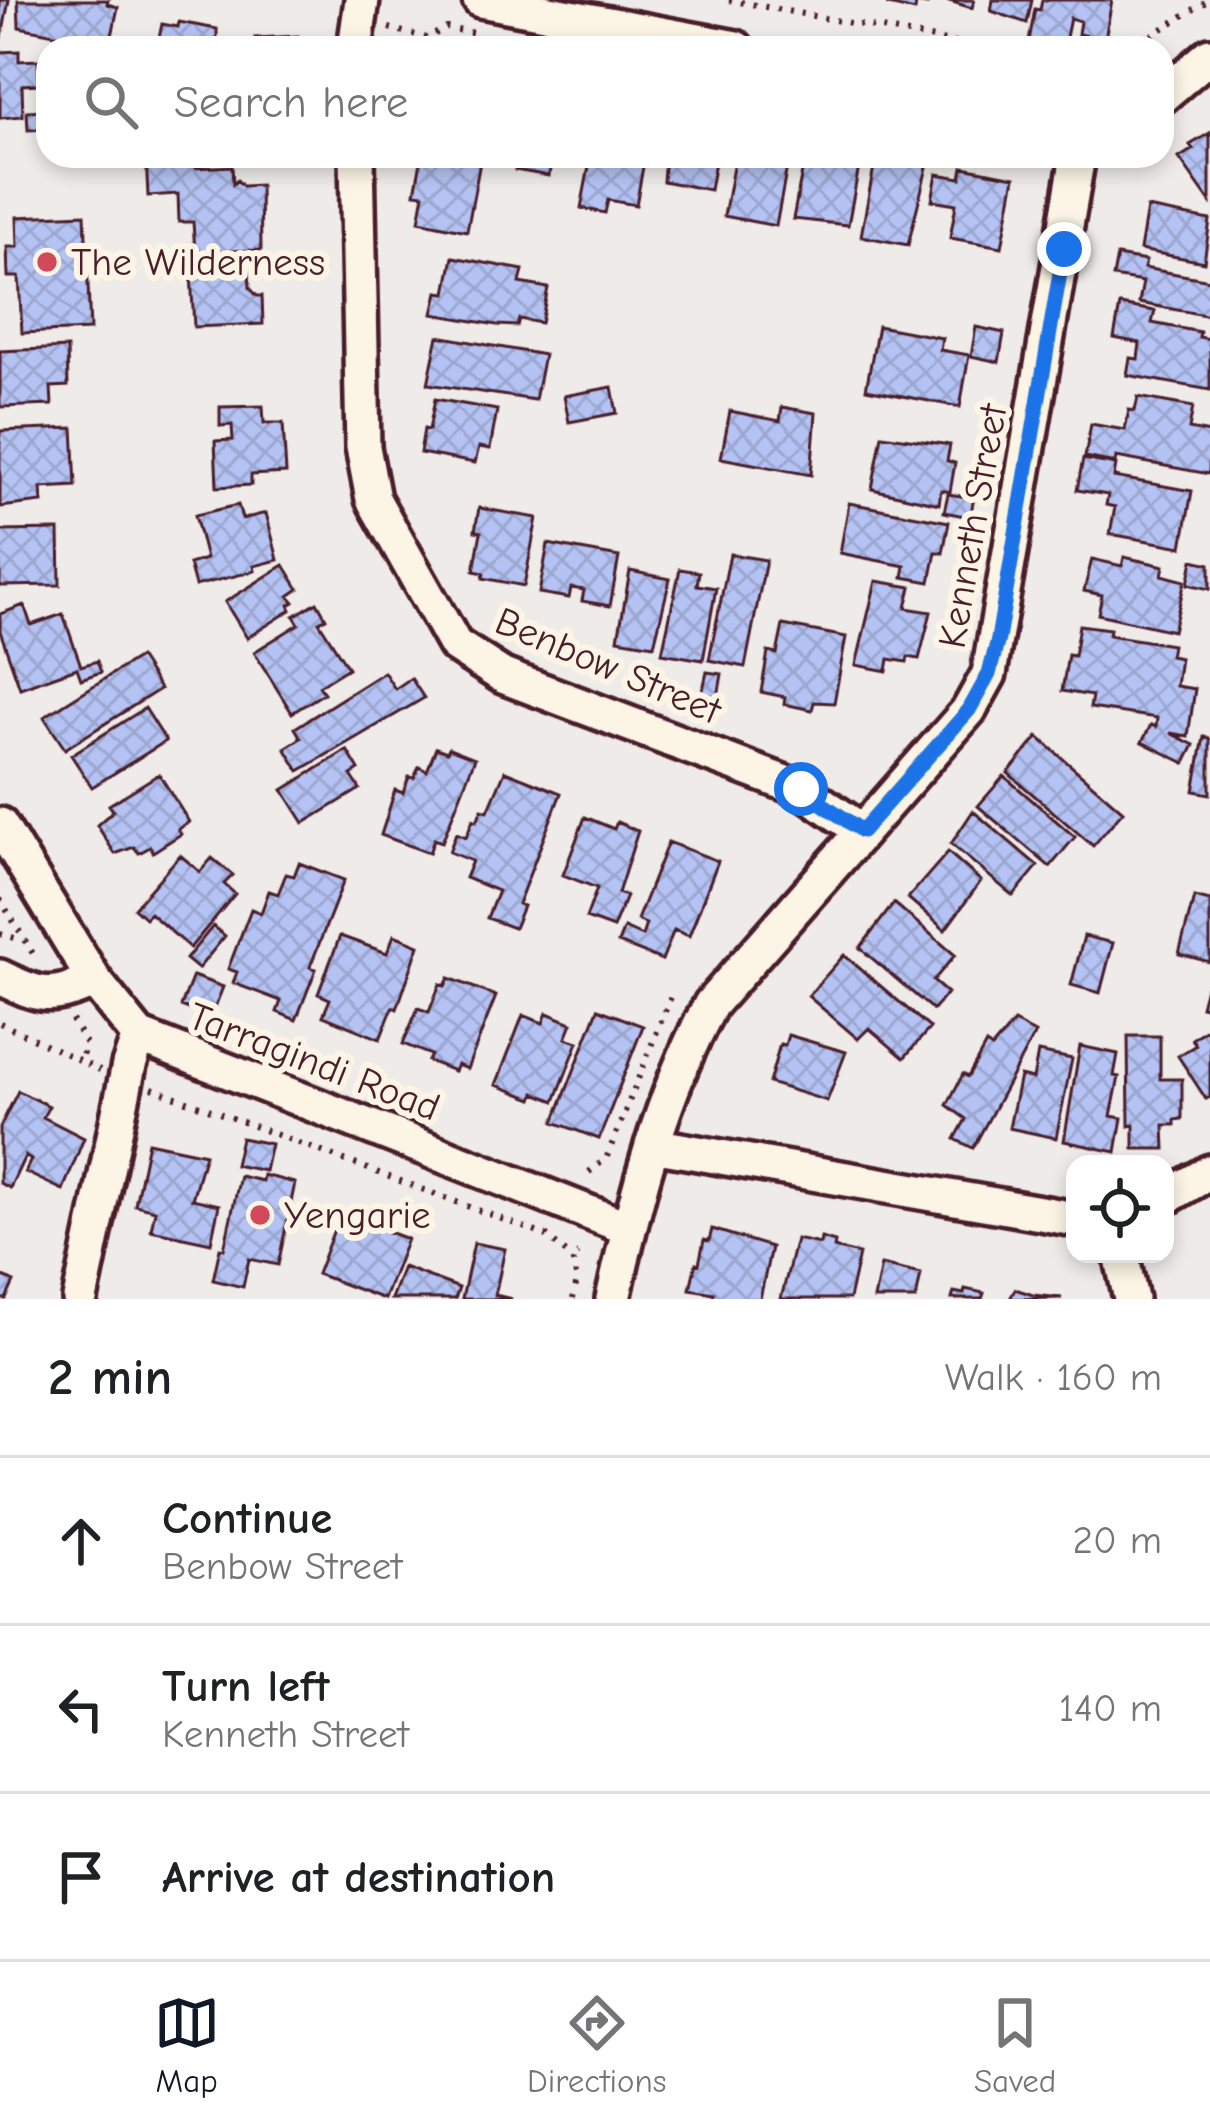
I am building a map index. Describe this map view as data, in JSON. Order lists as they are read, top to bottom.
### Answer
{
  "streets": {
    "street": ["Kenneth Street", "Benbow Street", "Tarragindi Road"]
  },
  "crossings": [
    ["Kenneth Street", "Benbow Street"],
    ["Kenneth Street", "Tarragindi Road"]
  ],
  "places": ["The Wilderness", "Yengarie"],
  "page": {
    "search": "Search here",
    "heading": ["2 min", "Walk · 160 m"],
    "list": [
      ["Continue", "Benbow Street", "20 m"],
      ["Turn left", "Kenneth Street", "140 m"],
      "Arrive at destination"
    ],
    "nav": ["Map", "Directions", "Saved"]
  }
}
